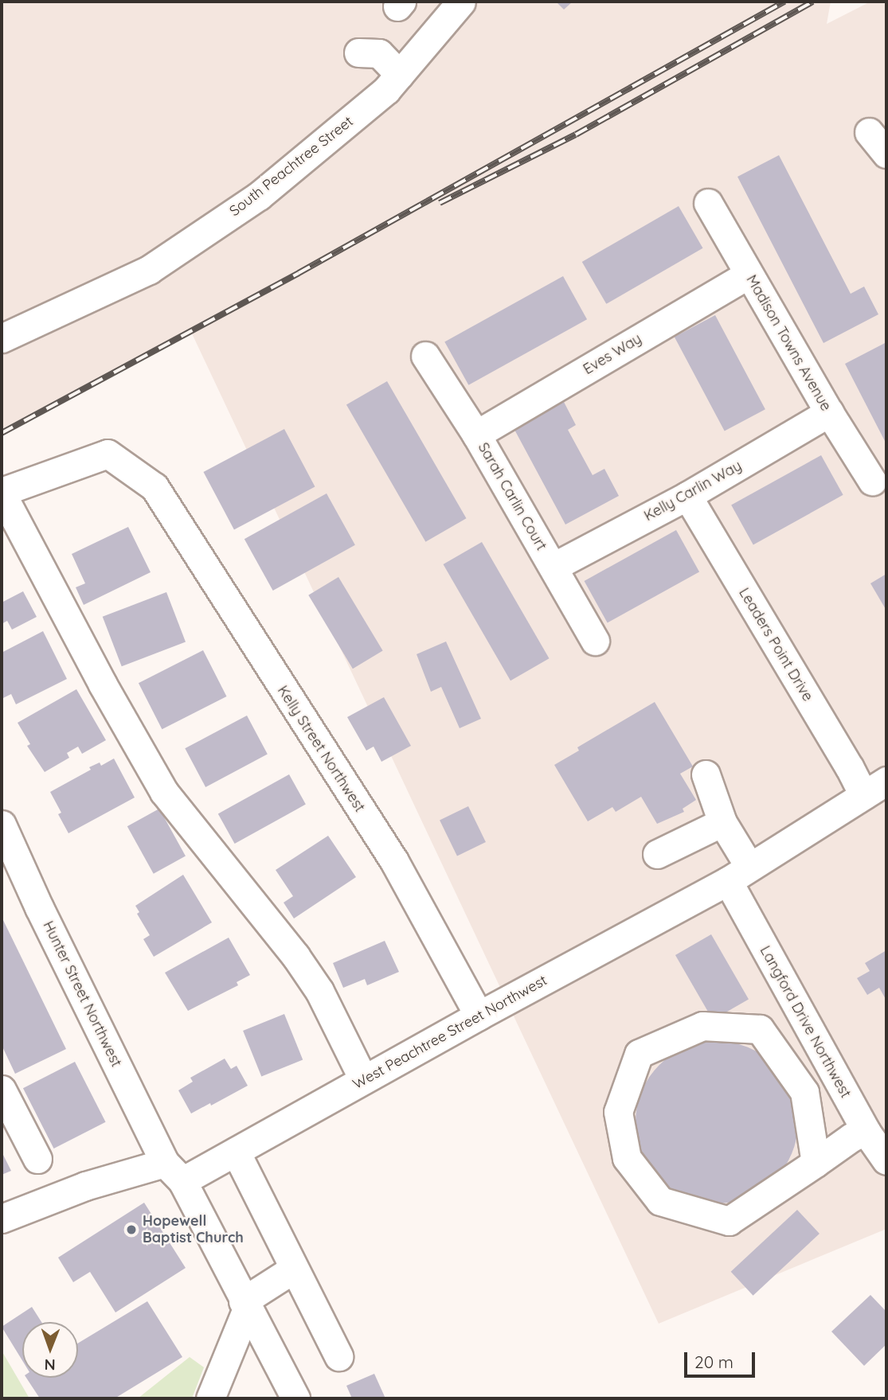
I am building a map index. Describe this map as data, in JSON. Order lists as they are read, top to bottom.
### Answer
{
  "streets": {
    "street": [
      "South Peachtree Street",
      "Madison Towns Avenue",
      "Eves Way",
      "Kelly Carlin Way",
      "Sarah Carlin Court",
      "Leaders Point Drive",
      "Kelly Street Northwest",
      "Hunter Street Northwest",
      "Langford Drive Northwest",
      "West Peachtree Street Northwest"
    ]
  },
  "crossings": [
    ["Madison Towns Avenue", "Eves Way"],
    ["Madison Towns Avenue", "Kelly Carlin Way"],
    ["Eves Way", "Sarah Carlin Court"],
    ["Kelly Carlin Way", "Sarah Carlin Court"],
    ["Kelly Carlin Way", "Leaders Point Drive"],
    ["Leaders Point Drive", "West Peachtree Street Northwest"],
    ["Kelly Street Northwest", "West Peachtree Street Northwest"],
    ["Hunter Street Northwest", "West Peachtree Street Northwest"],
    ["Langford Drive Northwest", "West Peachtree Street Northwest"]
  ],
  "places": ["Hopewell Baptist Church"],
  "scale_bar": "20 m",
  "north": "bottom"
}
